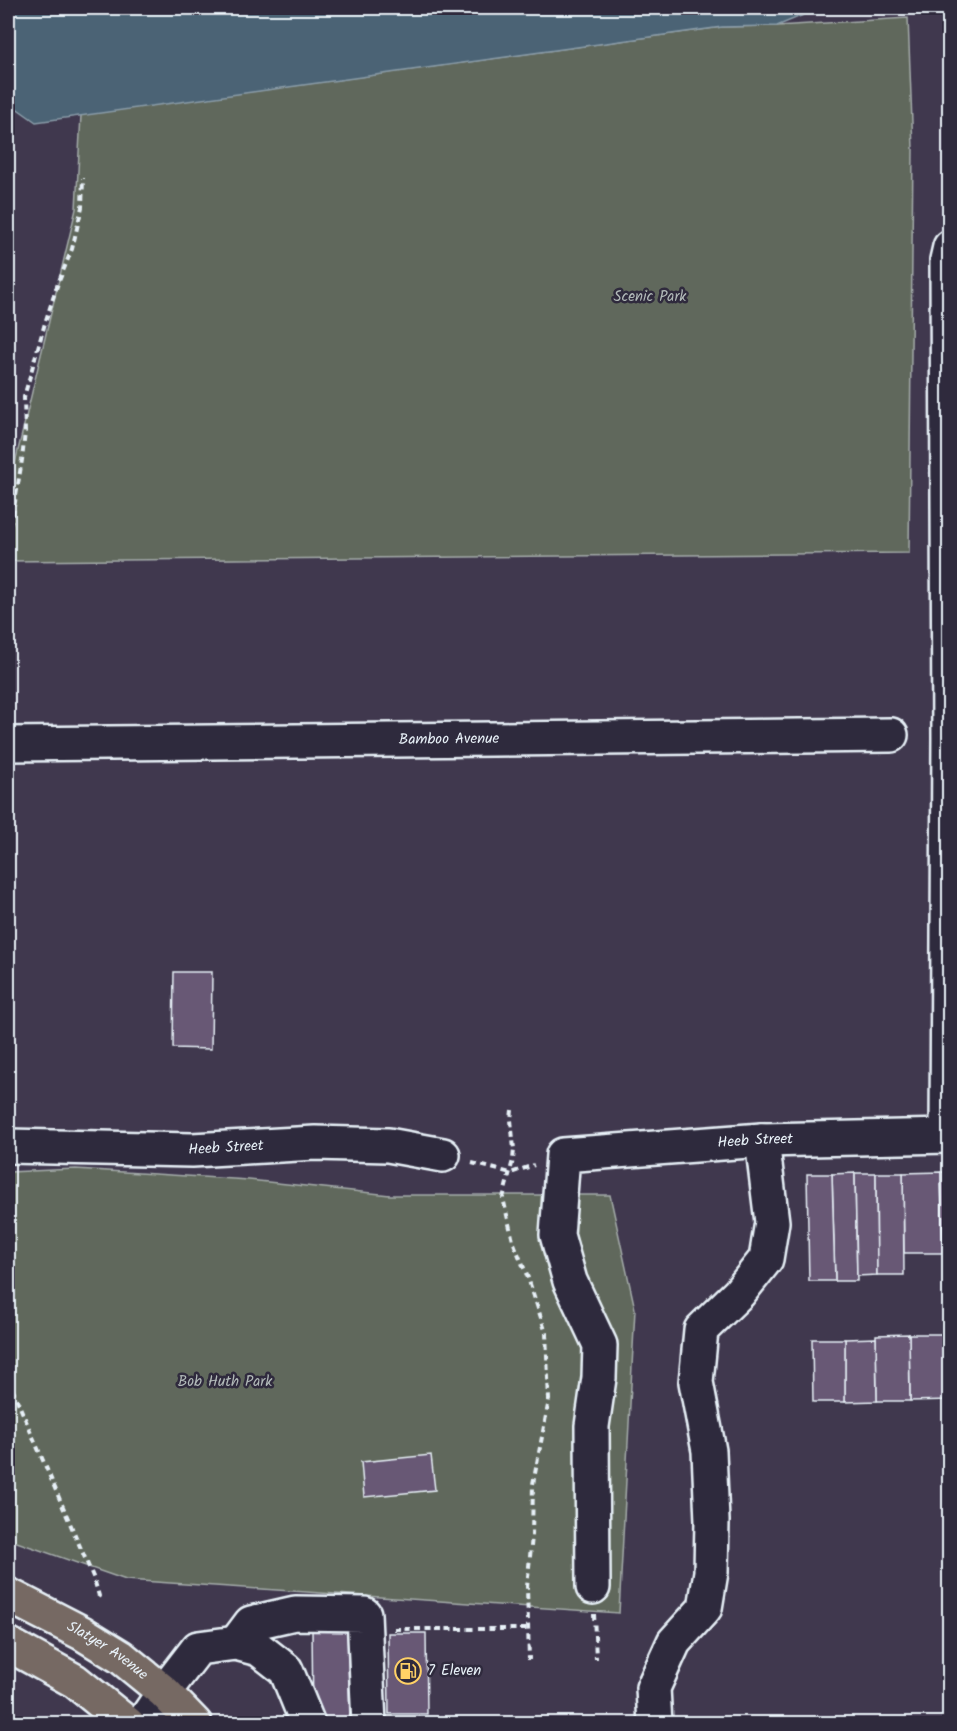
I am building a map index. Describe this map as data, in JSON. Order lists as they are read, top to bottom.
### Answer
{
  "streets": {
    "main road": ["Slatyer Avenue"],
    "street": ["Bamboo Avenue", "Heeb Street"]
  },
  "parks": ["Scenic Park", "Bob Huth Park"],
  "places": {
    "fuel station": ["7 Eleven"]
  }
}
